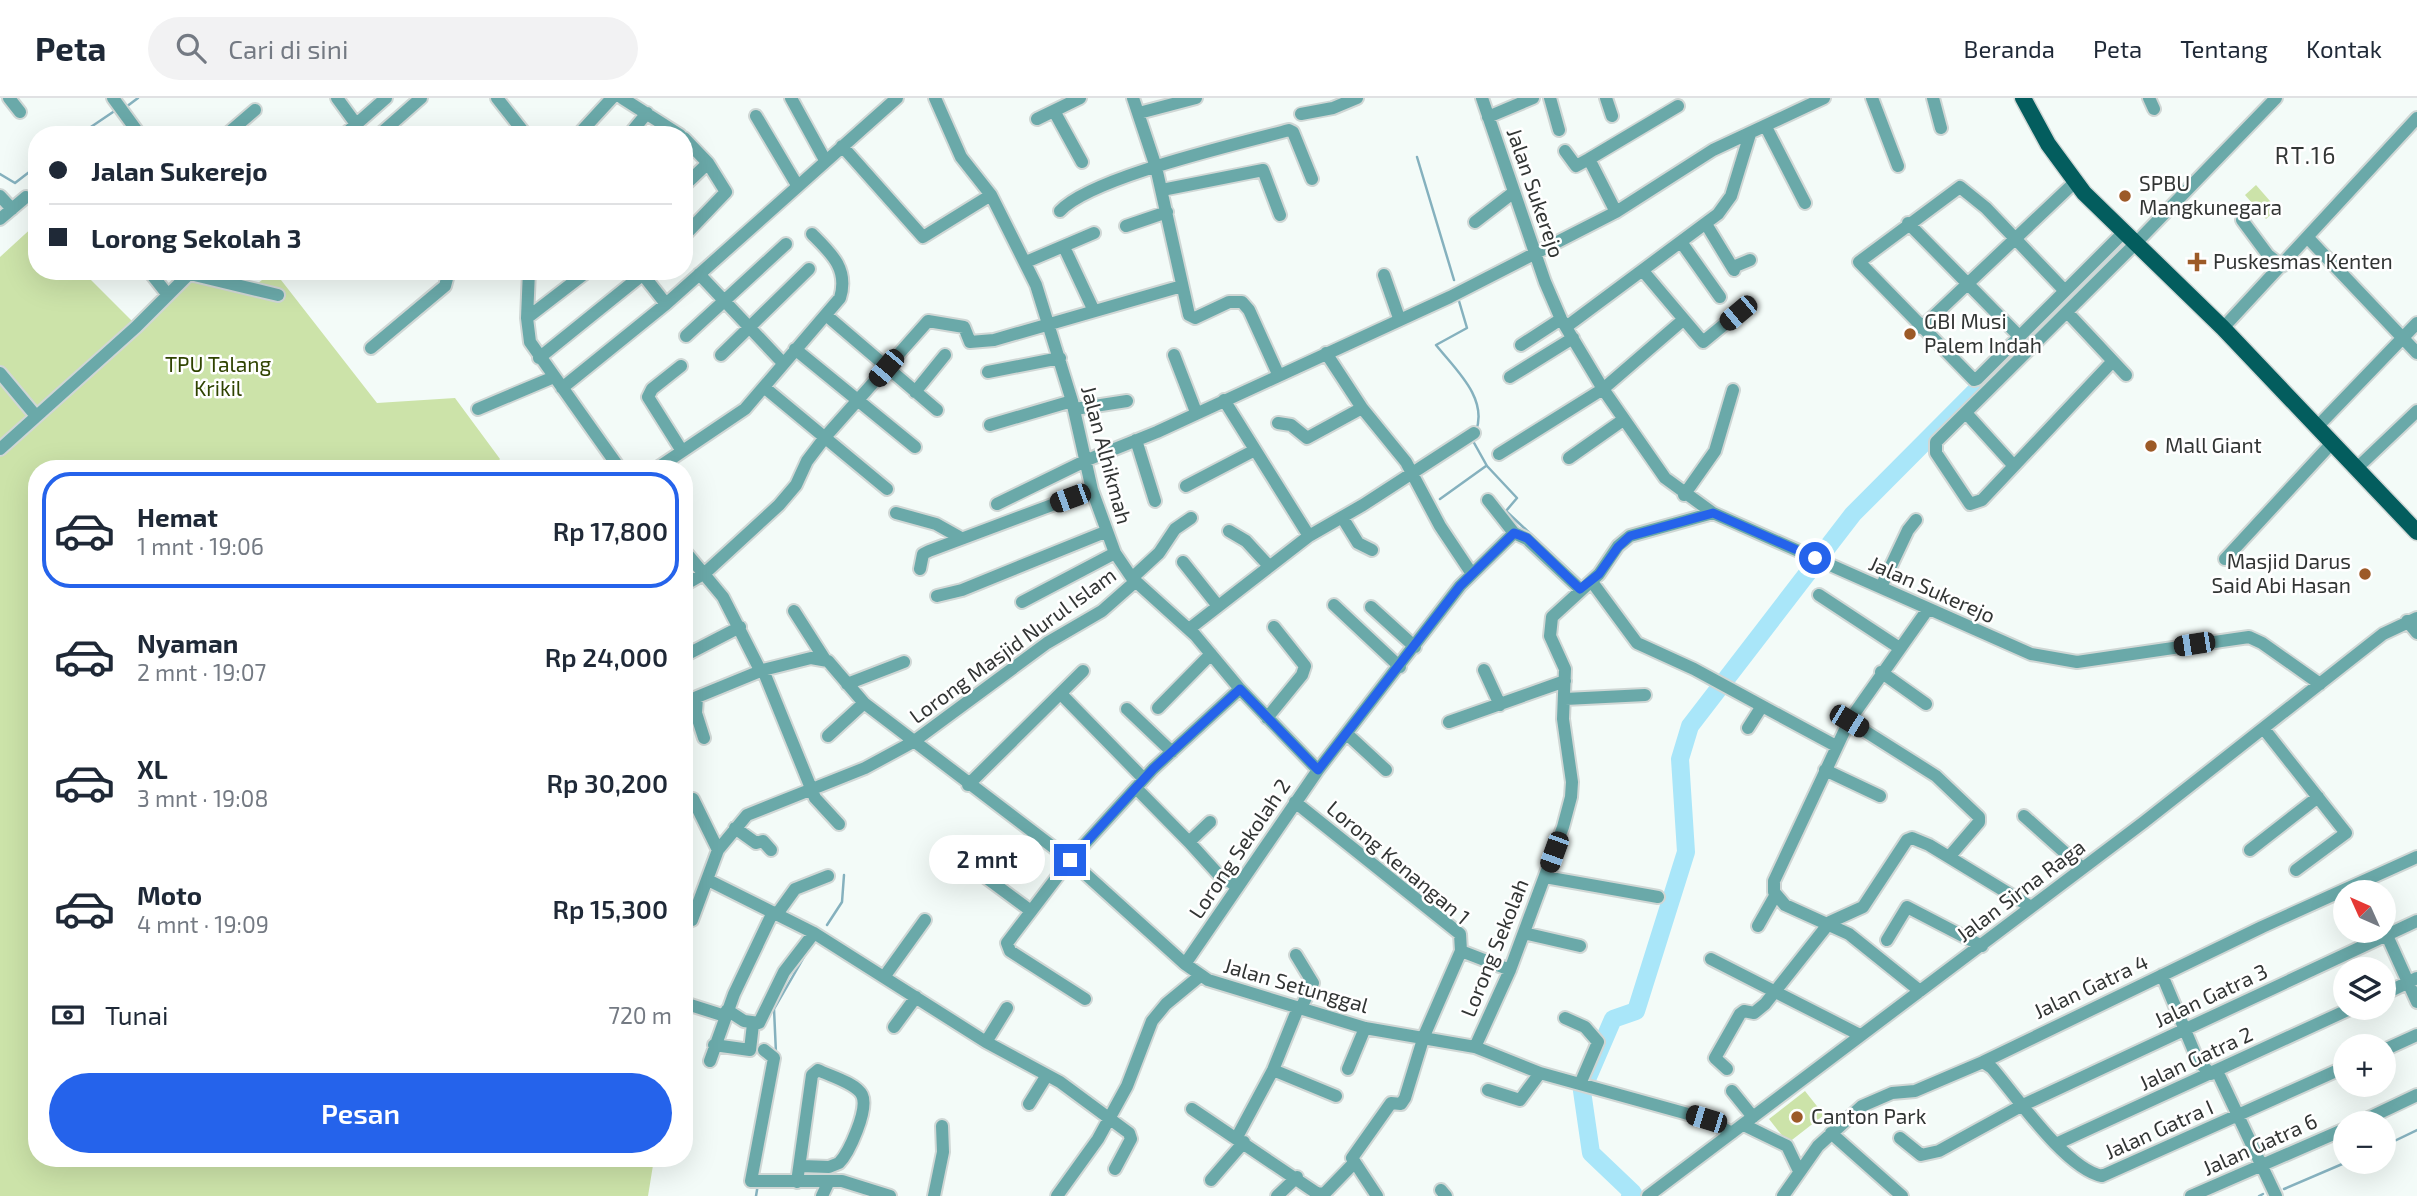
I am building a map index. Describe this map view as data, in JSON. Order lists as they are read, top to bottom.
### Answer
{
  "streets": {
    "street": [
      "Jalan Sukerejo",
      "Jalan Alhikmah",
      "Lorong Masjid Nurul Islam",
      "Lorong Sekolah 2",
      "Lorong Kenangan 1",
      "Jalan Sirna Raga",
      "Lorong Sekolah",
      "Jalan Setunggal",
      "Jalan Gatra 4",
      "Jalan Gatra 3",
      "Jalan Gatra 2",
      "Jalan Gatra I",
      "Jalan Gatra 6"
    ]
  },
  "crossings": [
    ["Jalan Sukerejo", "Jalan Sirna Raga"],
    ["Jalan Sukerejo", "Lorong Sekolah"],
    ["Jalan Alhikmah", "Lorong Masjid Nurul Islam"],
    ["Jalan Alhikmah", "Lorong Sekolah 2"],
    ["Lorong Masjid Nurul Islam", "Jalan Setunggal"],
    ["Lorong Sekolah 2", "Lorong Kenangan 1"],
    ["Lorong Sekolah 2", "Jalan Setunggal"],
    ["Lorong Kenangan 1", "Jalan Setunggal"],
    ["Jalan Sirna Raga", "Jalan Setunggal"],
    ["Lorong Sekolah", "Jalan Setunggal"],
    ["Jalan Gatra 4", "Jalan Gatra I"],
    ["Jalan Gatra 3", "Jalan Gatra I"],
    ["Jalan Gatra 2", "Jalan Gatra I"]
  ],
  "districts": ["RT.16"],
  "parks": ["TPU Talang Krikil"],
  "places": {
    "other": [
      "SPBU Mangkunegara",
      "GBI Musi Palem Indah",
      "Mall Giant",
      "Masjid Darus Said Abi Hasan",
      "Canton Park"
    ],
    "health": ["Puskesmas Kenten"]
  },
  "north": "top left",
  "page": {
    "header": "Peta",
    "search": "Cari di sini",
    "nav": [
      "Beranda",
      "Peta",
      "Tentang",
      "Kontak"
    ],
    "banner": ["Jalan Sukerejo", "Lorong Sekolah 3"],
    "list": [
      {
        "name": "Hemat",
        "note": "1 mnt · 19:06",
        "value": "Rp 17,800"
      },
      {
        "name": "Nyaman",
        "note": "2 mnt · 19:07",
        "value": "Rp 24,000"
      },
      {
        "name": "XL",
        "note": "3 mnt · 19:08",
        "value": "Rp 30,200"
      },
      {
        "name": "Moto",
        "note": "4 mnt · 19:09",
        "value": "Rp 15,300"
      }
    ],
    "bubble": "2 mnt",
    "map_buttons": ["+", "−"],
    "pay": ["Tunai", "720 m"],
    "buttons": "Pesan"
  }
}
